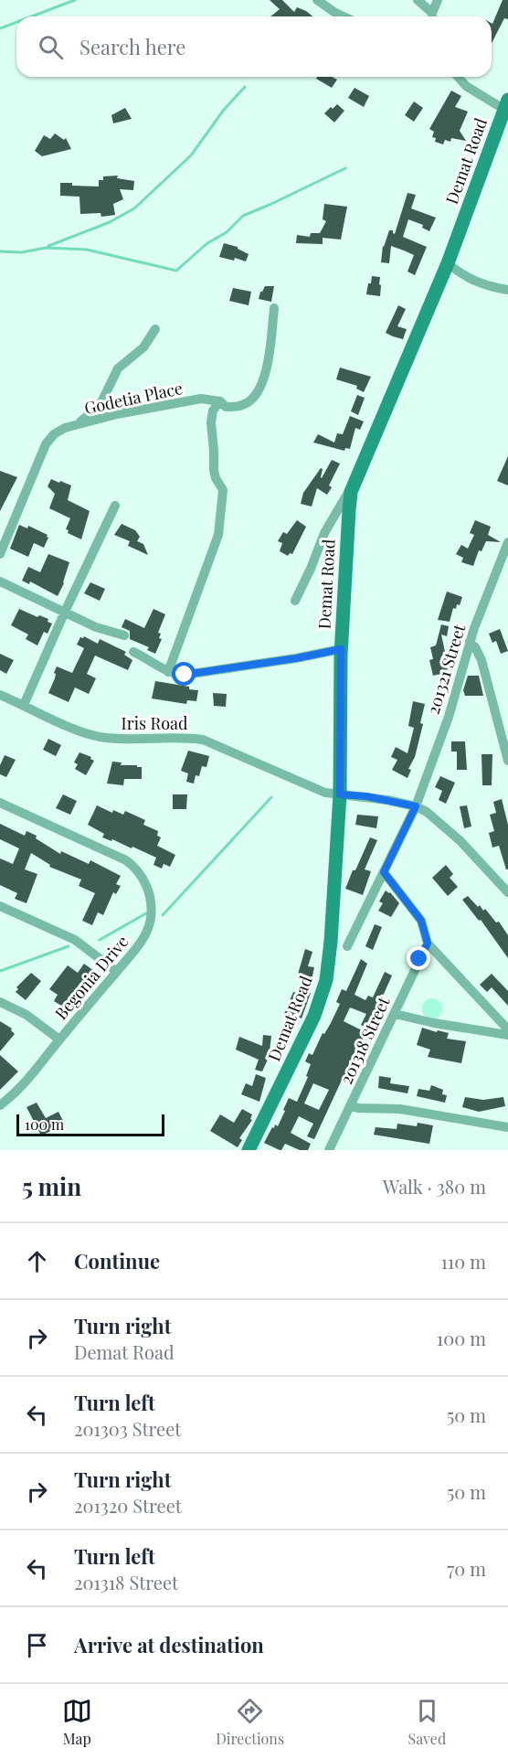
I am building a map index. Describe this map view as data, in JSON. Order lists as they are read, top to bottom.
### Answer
{
  "streets": {
    "street": [
      "Demat Road",
      "Godetia Place",
      "201321 Street",
      "Iris Road",
      "Begonia Drive",
      "201318 Street"
    ]
  },
  "crossings": [
    ["Demat Road", "Iris Road"],
    ["201321 Street", "Iris Road"]
  ],
  "scale_bar": "100 m",
  "page": {
    "search": "Search here",
    "scale": "100 m",
    "heading": ["5 min", "Walk · 380 m"],
    "list": [
      ["Continue", "110 m"],
      ["Turn right", "Demat Road", "100 m"],
      ["Turn left", "201303 Street", "50 m"],
      ["Turn right", "201320 Street", "50 m"],
      ["Turn left", "201318 Street", "70 m"],
      "Arrive at destination"
    ],
    "nav": ["Map", "Directions", "Saved"]
  }
}
